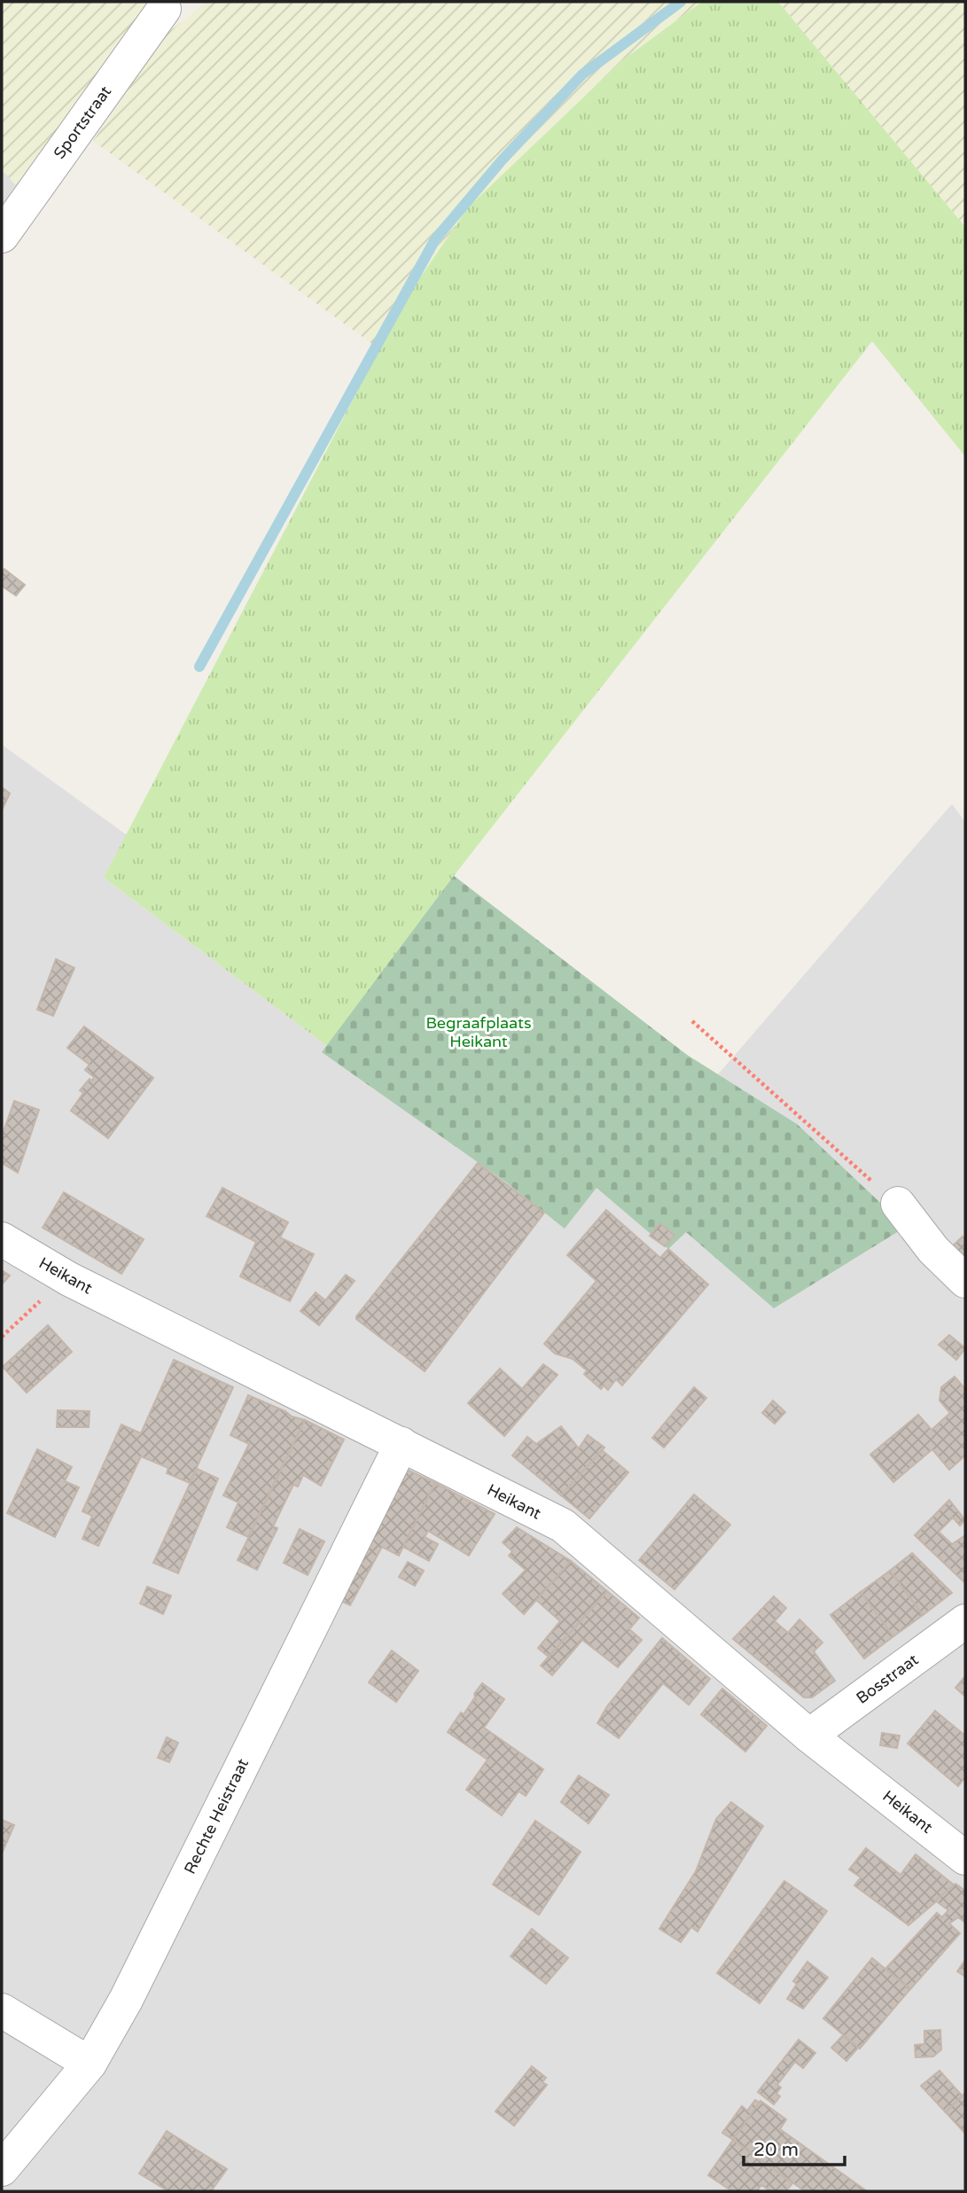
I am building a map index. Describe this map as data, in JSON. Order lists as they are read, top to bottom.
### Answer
{
  "streets": {
    "street": [
      "Sportstraat",
      "Heikant",
      "Bosstraat",
      "Rechte Heistraat"
    ]
  },
  "crossings": [
    ["Heikant", "Bosstraat"],
    ["Heikant", "Rechte Heistraat"]
  ],
  "parks": ["Begraafplaats Heikant"],
  "scale_bar": "20 m"
}
